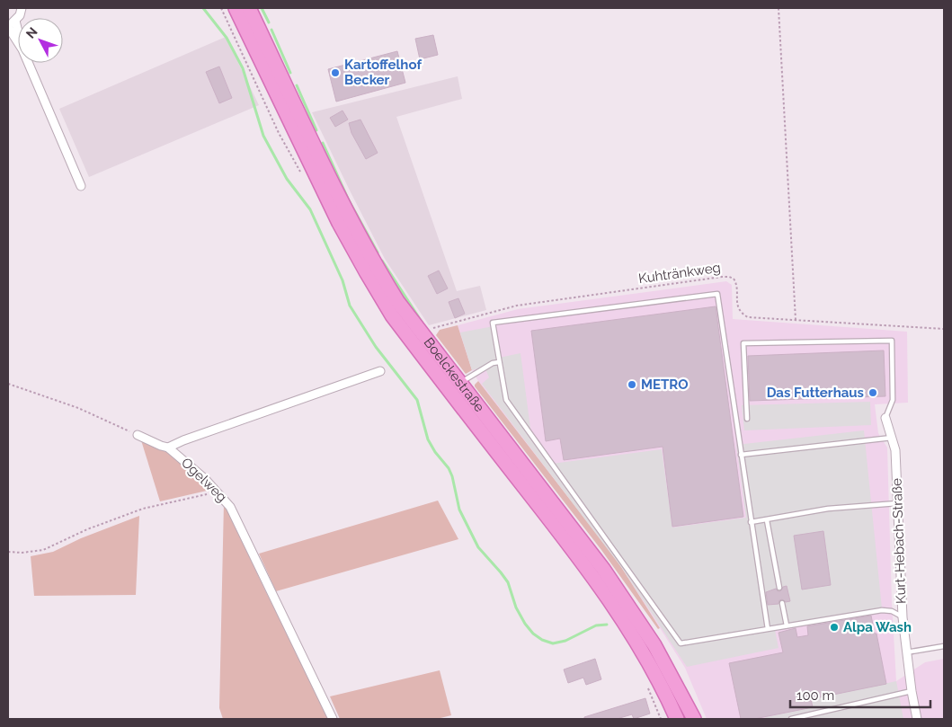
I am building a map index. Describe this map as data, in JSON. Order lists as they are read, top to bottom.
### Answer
{
  "streets": {
    "main road": ["Boelckestraße"],
    "street": ["Ogelweg", "Kurt-Hebach-Straße"],
    "path": ["Kuhtränkweg"]
  },
  "crossings": [
    ["Kuhtränkweg", "Boelckestraße"]
  ],
  "places": [
    "Kartoffelhof Becker",
    "METRO",
    "Das Futterhaus",
    "Alpa Wash"
  ],
  "scale_bar": "100 m",
  "north": "top left"
}
